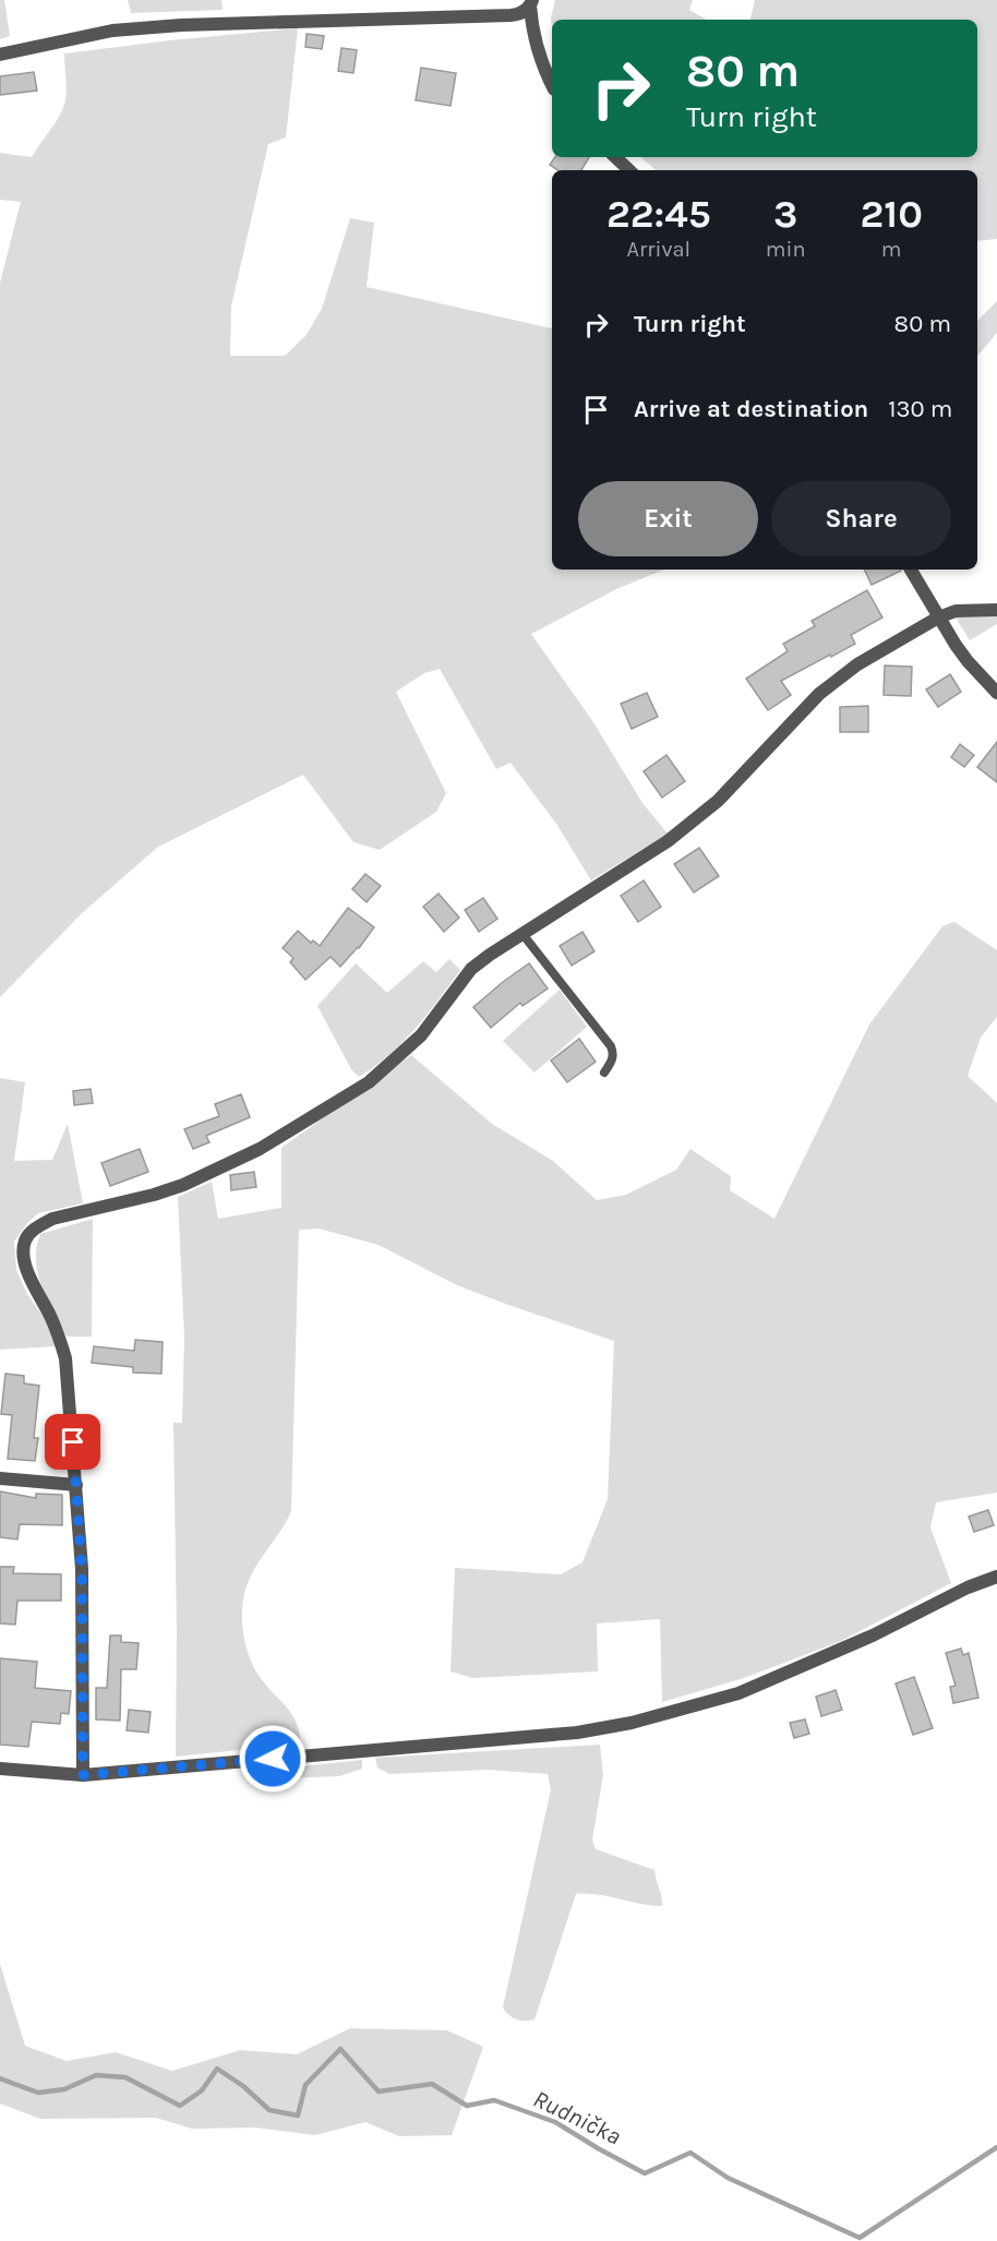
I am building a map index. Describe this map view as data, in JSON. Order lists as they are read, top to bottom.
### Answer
{
  "water": ["Rudnička"],
  "page": {
    "turn": ["80 m", "Turn right"],
    "eta": [
      "22:45",
      "Arrival",
      "3",
      "min",
      "210",
      "m"
    ],
    "list": [
      {
        "name": "Turn right",
        "value": "80 m"
      },
      {
        "name": "Arrive at destination",
        "value": "130 m"
      }
    ],
    "buttons": ["Exit", "Share"]
  }
}
